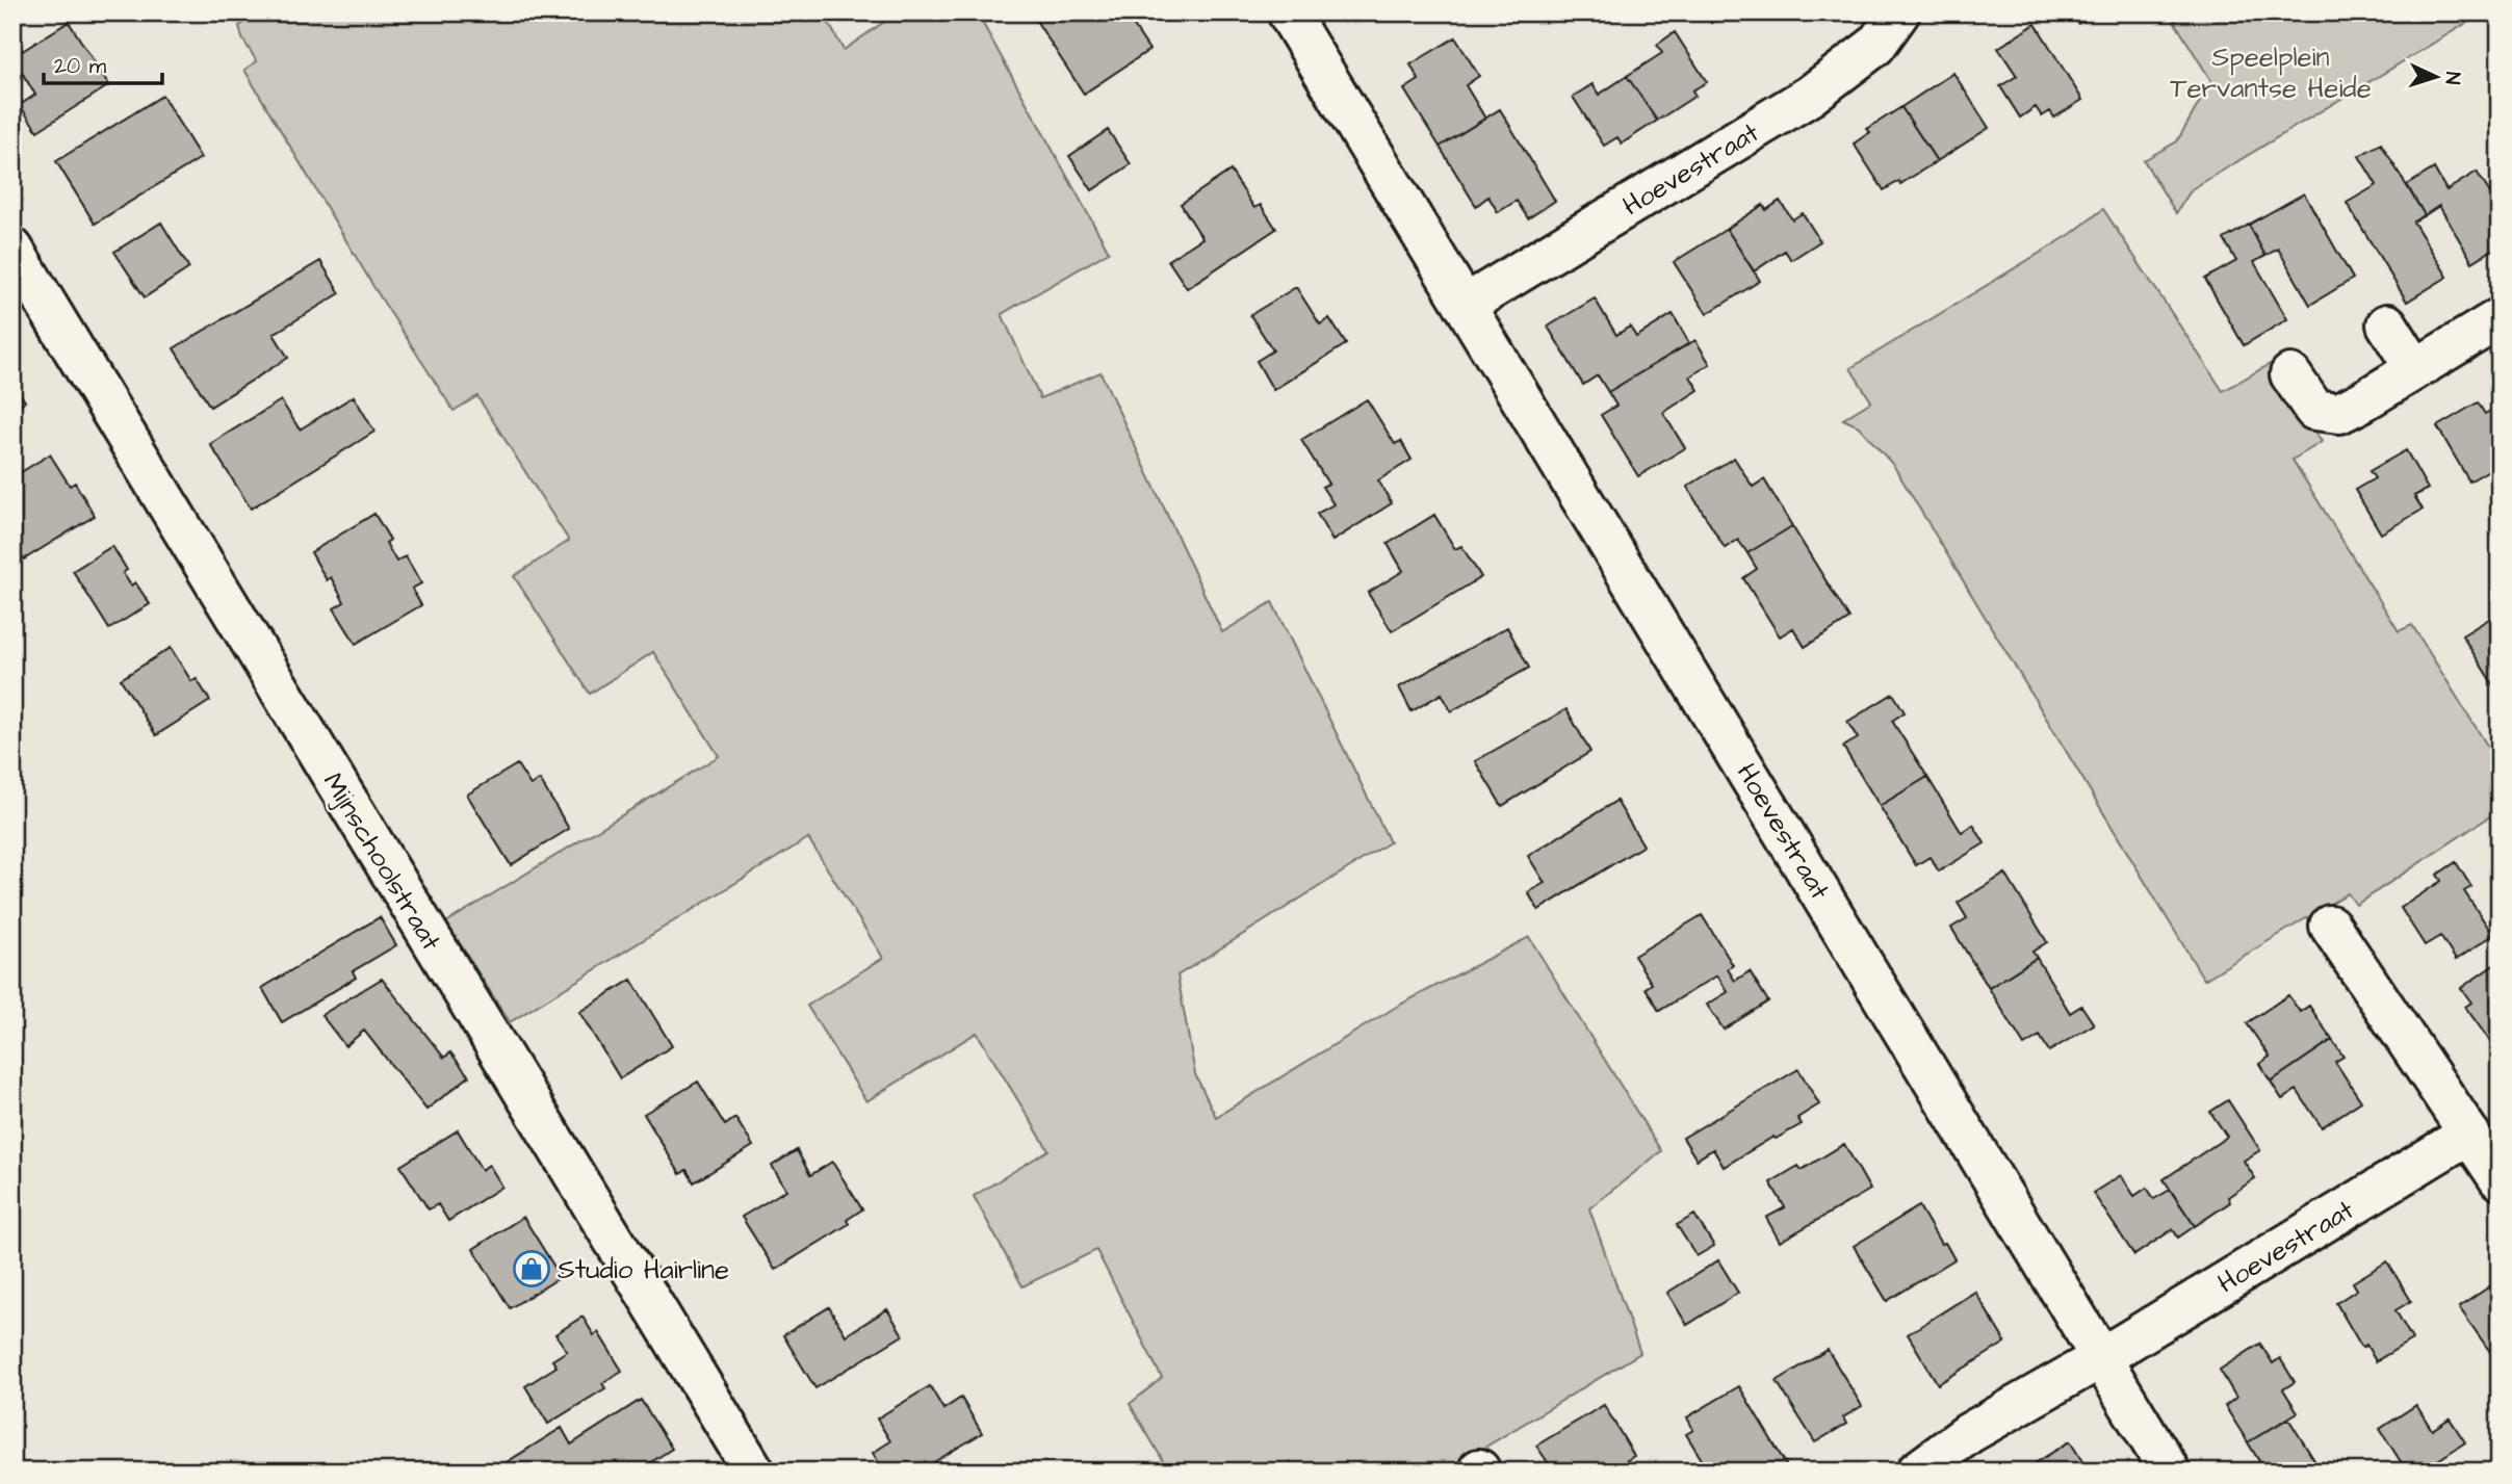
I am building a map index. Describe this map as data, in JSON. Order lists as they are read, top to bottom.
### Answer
{
  "streets": {
    "street": ["Hoevestraat", "Mijnschoolstraat"]
  },
  "parks": ["Speelplein Tervantse Heide"],
  "places": {
    "shop": ["Studio Hairline"]
  },
  "scale_bar": "20 m",
  "north": "right"
}
